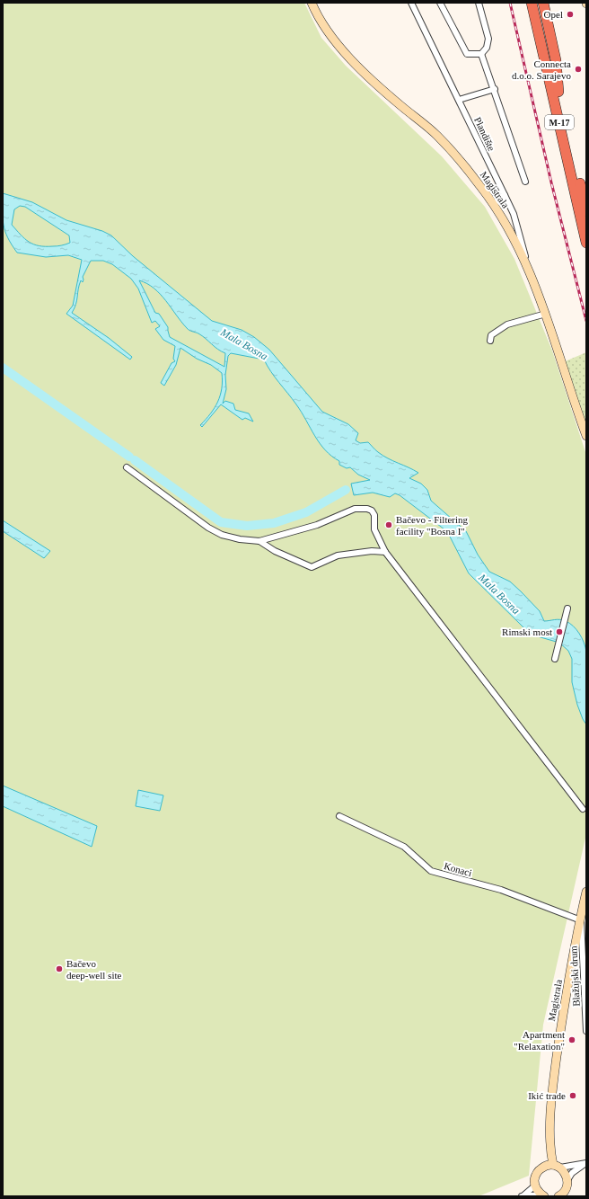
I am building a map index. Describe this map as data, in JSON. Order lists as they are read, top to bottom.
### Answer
{
  "streets": {
    "highway": ["M-17"],
    "main road": ["Magistrala"],
    "street": ["Plandište", "Konaci", "Blažujski drum"]
  },
  "crossings": [
    ["Plandište", "Magistrala"],
    ["Magistrala", "Konaci"],
    ["Magistrala", "Blažujski drum"],
    ["Konaci", "Blažujski drum"]
  ],
  "water": ["Mala Bosna"],
  "places": [
    "Opel",
    "Connecta d.o.o. Sarajevo",
    "Bačevo - Filtering facility \"Bosna I\"",
    "Rimski most",
    "Bačevo deep-well site",
    "Apartment \"Relaxation\"",
    "Ikić trade"
  ]
}
